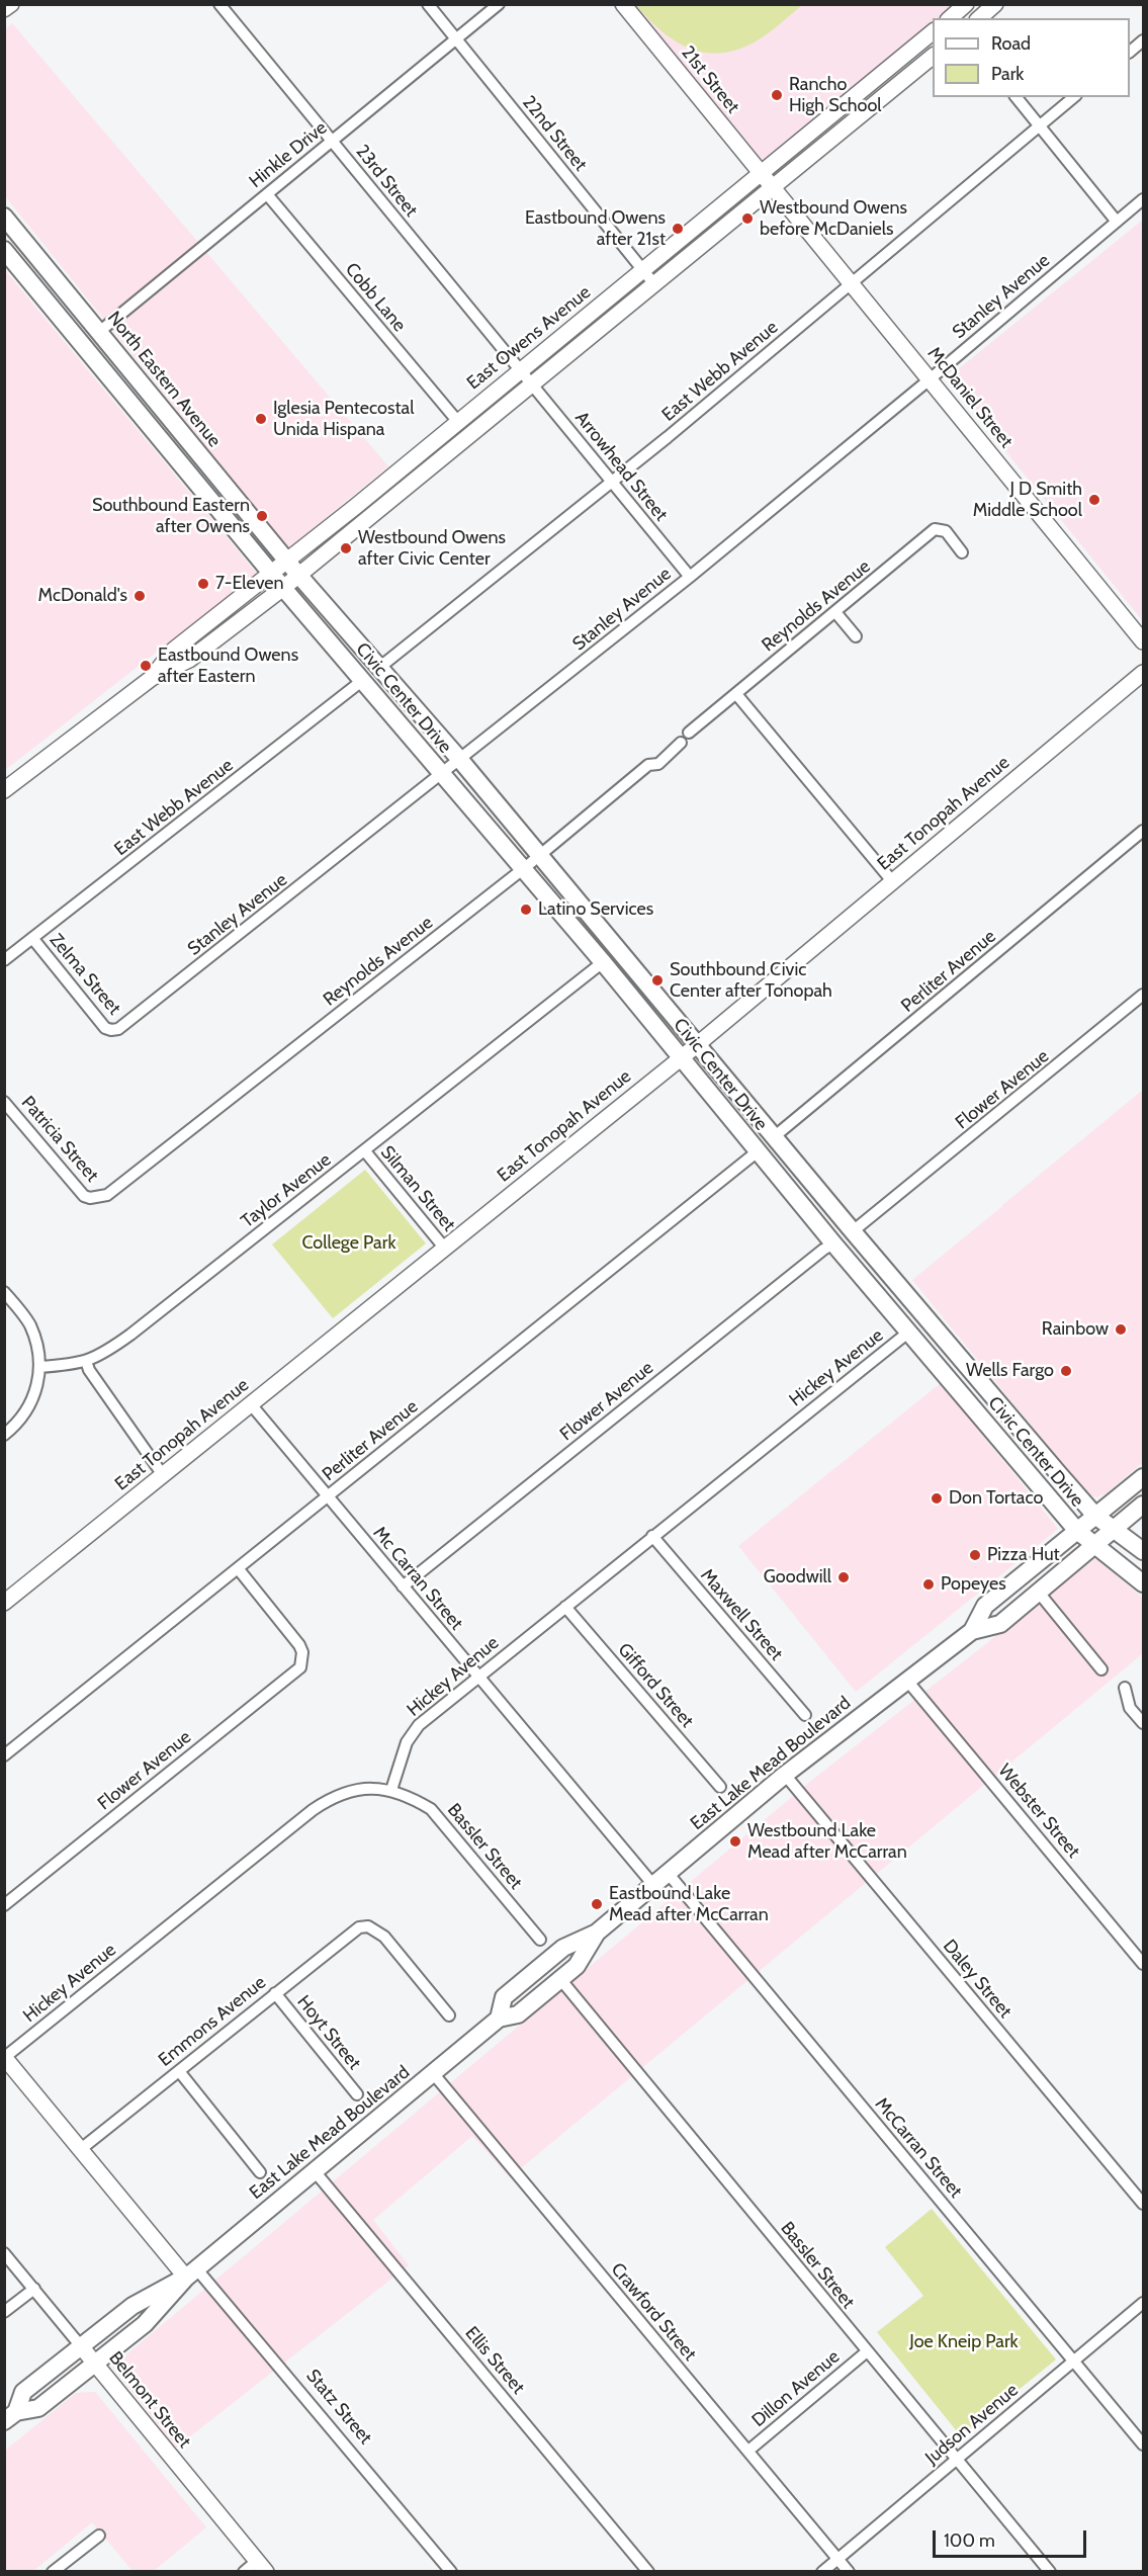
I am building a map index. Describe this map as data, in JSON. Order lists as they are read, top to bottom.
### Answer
{
  "streets": {
    "main road": ["North Eastern Avenue", "Civic Center Drive", "East Lake Mead Boulevard"],
    "street": [
      "21st Street",
      "22nd Street",
      "Hinkle Drive",
      "23rd Street",
      "Stanley Avenue",
      "Cobb Lane",
      "East Owens Avenue",
      "East Webb Avenue",
      "McDaniel Street",
      "Arrowhead Street",
      "Reynolds Avenue",
      "East Tonopah Avenue",
      "Perliter Avenue",
      "Zelma Street",
      "Flower Avenue",
      "Patricia Street",
      "Silman Street",
      "Taylor Avenue",
      "Hickey Avenue",
      "Mc Carran Street",
      "Maxwell Street",
      "Gifford Street",
      "Webster Street",
      "Bassler Street",
      "Daley Street",
      "Emmons Avenue",
      "Hoyt Street",
      "McCarran Street",
      "Crawford Street",
      "Ellis Street",
      "Dillon Avenue",
      "Belmont Street",
      "Statz Street",
      "Judson Avenue"
    ]
  },
  "crossings": [
    ["21st Street", "East Owens Avenue"],
    ["21st Street", "McDaniel Street"],
    ["22nd Street", "Hinkle Drive"],
    ["22nd Street", "East Owens Avenue"],
    ["Hinkle Drive", "23rd Street"],
    ["Hinkle Drive", "Cobb Lane"],
    ["Hinkle Drive", "North Eastern Avenue"],
    ["23rd Street", "East Owens Avenue"],
    ["23rd Street", "Arrowhead Street"],
    ["Stanley Avenue", "McDaniel Street"],
    ["Stanley Avenue", "Arrowhead Street"],
    ["Stanley Avenue", "Civic Center Drive"],
    ["Stanley Avenue", "Zelma Street"],
    ["Cobb Lane", "East Owens Avenue"],
    ["East Owens Avenue", "North Eastern Avenue"],
    ["East Owens Avenue", "McDaniel Street"],
    ["East Owens Avenue", "Arrowhead Street"],
    ["East Owens Avenue", "Civic Center Drive"],
    ["East Webb Avenue", "McDaniel Street"],
    ["East Webb Avenue", "Arrowhead Street"],
    ["East Webb Avenue", "Civic Center Drive"],
    ["East Webb Avenue", "Zelma Street"],
    ["North Eastern Avenue", "Civic Center Drive"],
    ["Reynolds Avenue", "Civic Center Drive"],
    ["Reynolds Avenue", "Patricia Street"],
    ["Civic Center Drive", "East Tonopah Avenue"],
    ["Civic Center Drive", "Perliter Avenue"],
    ["Civic Center Drive", "Flower Avenue"],
    ["Civic Center Drive", "Taylor Avenue"],
    ["Civic Center Drive", "Hickey Avenue"],
    ["Civic Center Drive", "East Lake Mead Boulevard"],
    ["East Tonopah Avenue", "Silman Street"],
    ["East Tonopah Avenue", "Mc Carran Street"],
    ["Perliter Avenue", "Flower Avenue"],
    ["Perliter Avenue", "Mc Carran Street"],
    ["Flower Avenue", "Mc Carran Street"],
    ["Silman Street", "Taylor Avenue"],
    ["Hickey Avenue", "Mc Carran Street"],
    ["Hickey Avenue", "Maxwell Street"],
    ["Hickey Avenue", "Gifford Street"],
    ["Hickey Avenue", "Bassler Street"],
    ["Hickey Avenue", "Statz Street"],
    ["Mc Carran Street", "East Lake Mead Boulevard"],
    ["East Lake Mead Boulevard", "Webster Street"],
    ["East Lake Mead Boulevard", "Bassler Street"],
    ["East Lake Mead Boulevard", "Daley Street"],
    ["East Lake Mead Boulevard", "McCarran Street"],
    ["East Lake Mead Boulevard", "Crawford Street"],
    ["East Lake Mead Boulevard", "Ellis Street"],
    ["East Lake Mead Boulevard", "Belmont Street"],
    ["East Lake Mead Boulevard", "Statz Street"],
    ["Bassler Street", "Dillon Avenue"],
    ["Bassler Street", "Judson Avenue"],
    ["Emmons Avenue", "Hoyt Street"],
    ["Emmons Avenue", "Statz Street"],
    ["McCarran Street", "Judson Avenue"],
    ["Crawford Street", "Dillon Avenue"],
    ["Crawford Street", "Judson Avenue"]
  ],
  "parks": ["College Park", "Joe Kneip Park"],
  "places": [
    "Rancho High School",
    "Westbound Owens before McDaniels",
    "Eastbound Owens after 21st",
    "Iglesia Pentecostal Unida Hispana",
    "J D Smith Middle School",
    "Southbound Eastern after Owens",
    "Westbound Owens after Civic Center",
    "7-Eleven",
    "McDonald's",
    "Eastbound Owens after Eastern",
    "Latino Services",
    "Southbound Civic Center after Tonopah",
    "Rainbow",
    "Wells Fargo",
    "Don Tortaco",
    "Pizza Hut",
    "Goodwill",
    "Popeyes",
    "Westbound Lake Mead after McCarran",
    "Eastbound Lake Mead after McCarran"
  ],
  "legend": ["Road", "Park"],
  "scale_bar": "100 m"
}
